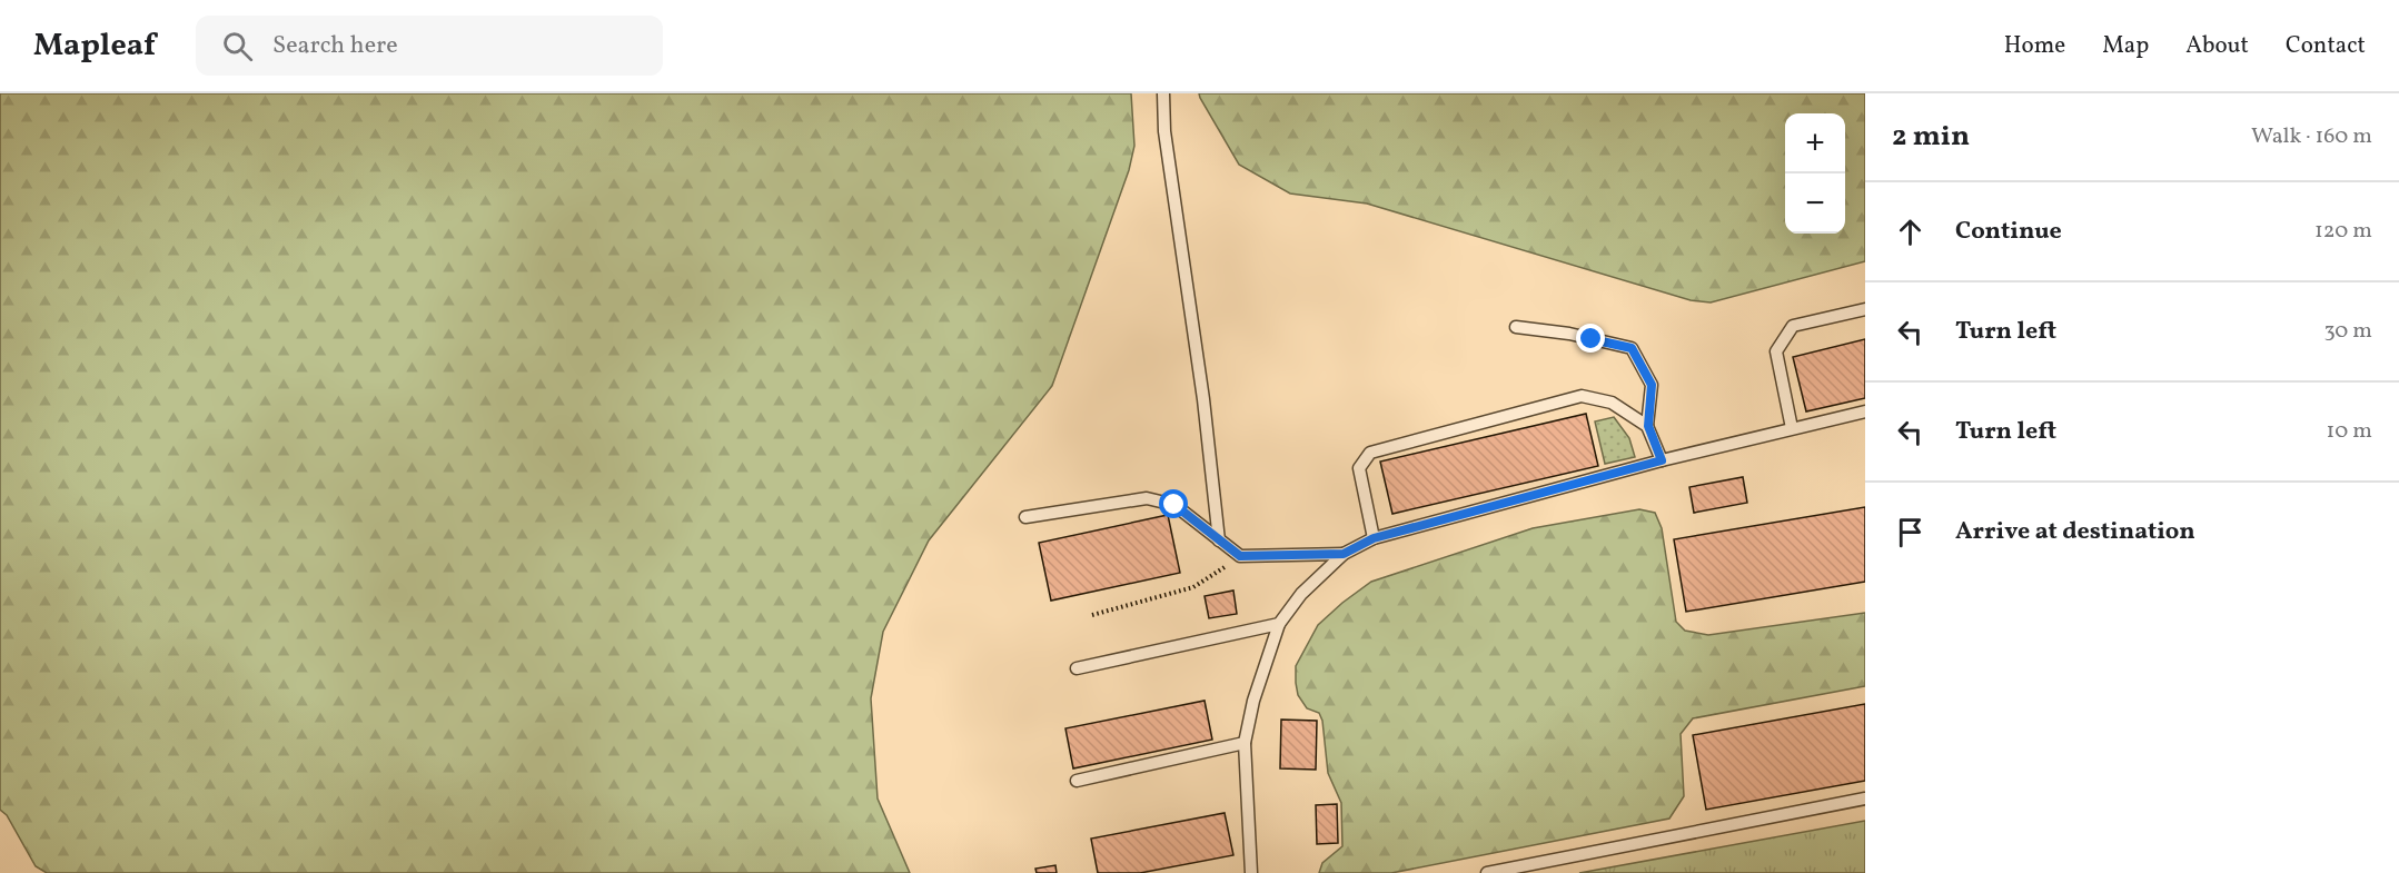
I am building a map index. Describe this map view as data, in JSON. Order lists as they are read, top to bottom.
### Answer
{
  "page": {
    "header": "Mapleaf",
    "search": "Search here",
    "nav": [
      "Home",
      "Map",
      "About",
      "Contact"
    ],
    "heading": ["2 min", "Walk · 160 m"],
    "map_buttons": ["+", "−"],
    "list": [
      ["Continue", "120 m"],
      ["Turn left", "30 m"],
      ["Turn left", "10 m"],
      "Arrive at destination"
    ]
  }
}
